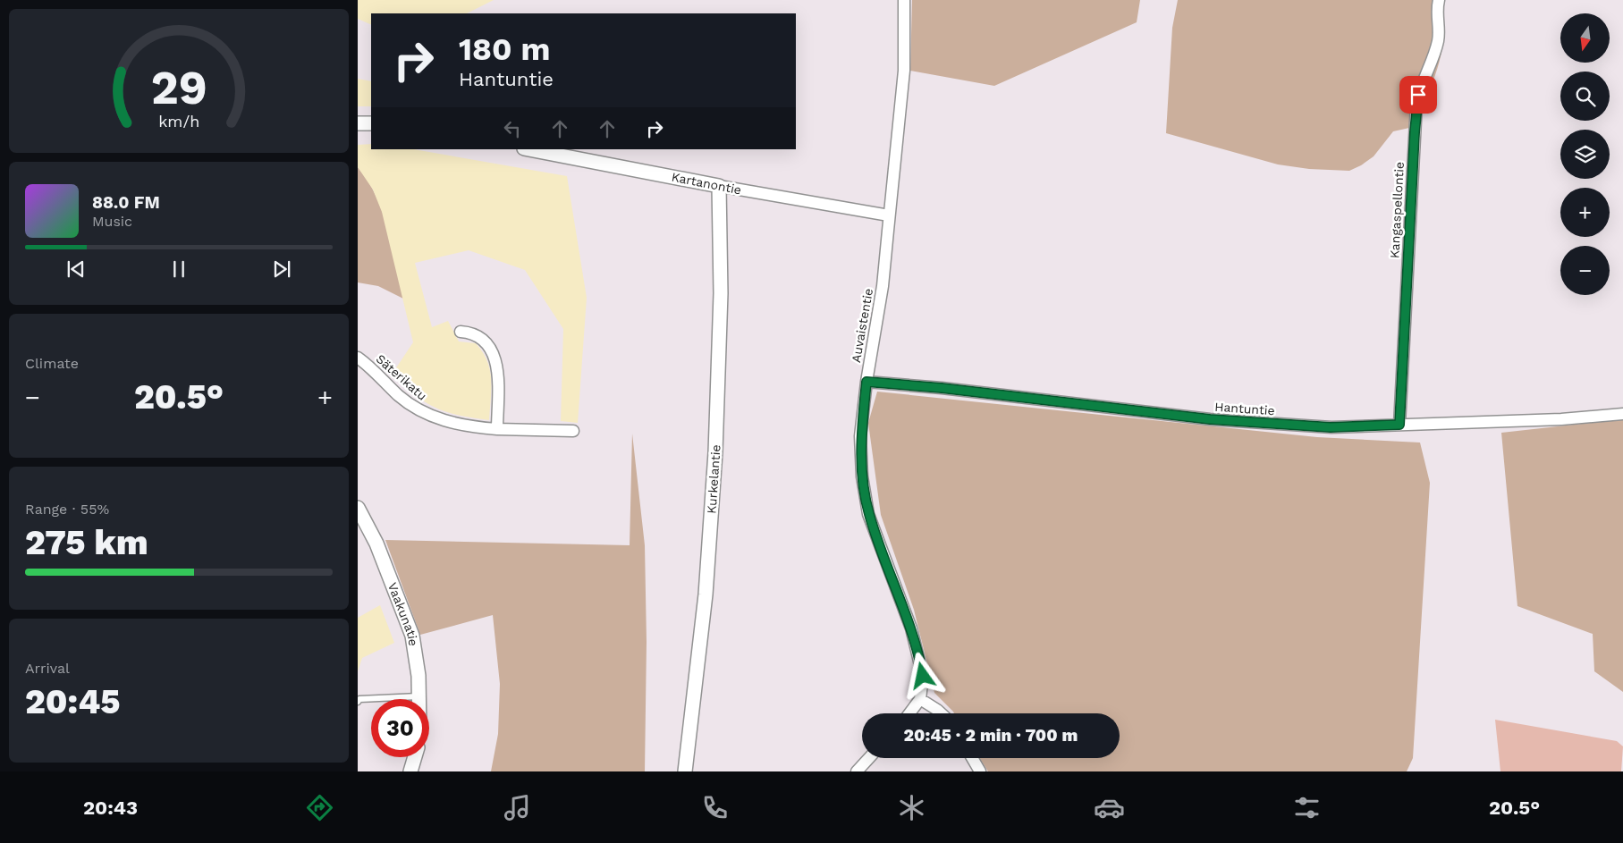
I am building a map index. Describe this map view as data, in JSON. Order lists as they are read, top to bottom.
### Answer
{
  "streets": {
    "street": [
      "Kartanontie",
      "Kangaspellontie",
      "Auvaistentie",
      "Säterikatu",
      "Hantuntie",
      "Kurkelantie",
      "Vaakunatie"
    ]
  },
  "crossings": [
    ["Kartanontie", "Auvaistentie"],
    ["Kartanontie", "Kurkelantie"],
    ["Kangaspellontie", "Hantuntie"],
    ["Auvaistentie", "Hantuntie"]
  ],
  "north": "bottom",
  "page": {
    "map_buttons": ["+", "−"],
    "turn": ["180 m", "Hantuntie"],
    "song": ["88.0 FM", "Music"],
    "tile": [
      "Climate",
      ["Range · 55%", "275 km"],
      ["Arrival", "20:45"]
    ],
    "heat": ["−", "20.5°", "+"],
    "limit": "30",
    "trip": "20:45 · 2 min · 700 m",
    "tabs": ["20:43", "20.5°"],
    "gauge": ["29", "km/h"]
  }
}
